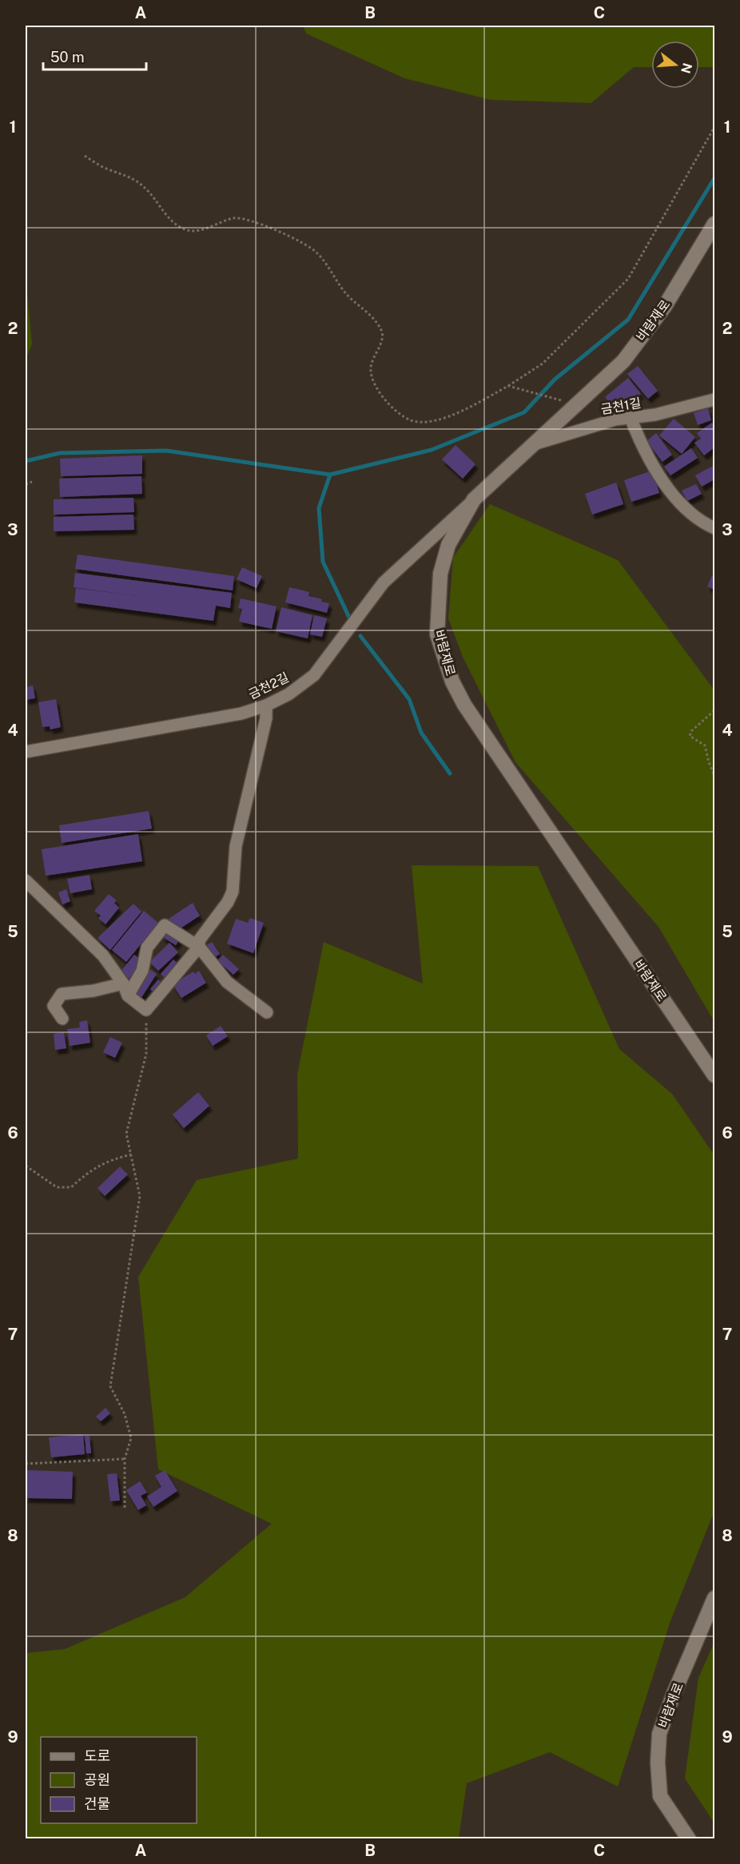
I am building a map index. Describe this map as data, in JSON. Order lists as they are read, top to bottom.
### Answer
{
  "streets": {
    "street": ["바람재로", "금천1길", "금천2길"]
  },
  "crossings": [
    ["바람재로", "금천1길"],
    ["바람재로", "금천2길"]
  ],
  "legend": ["도로", "공원", "건물"],
  "scale_bar": "50 m",
  "north": "right",
  "grid": {
    "columns": ["A", "B", "C"],
    "rows": [
      "1",
      "2",
      "3",
      "4",
      "5",
      "6",
      "7",
      "8",
      "9"
    ]
  }
}
